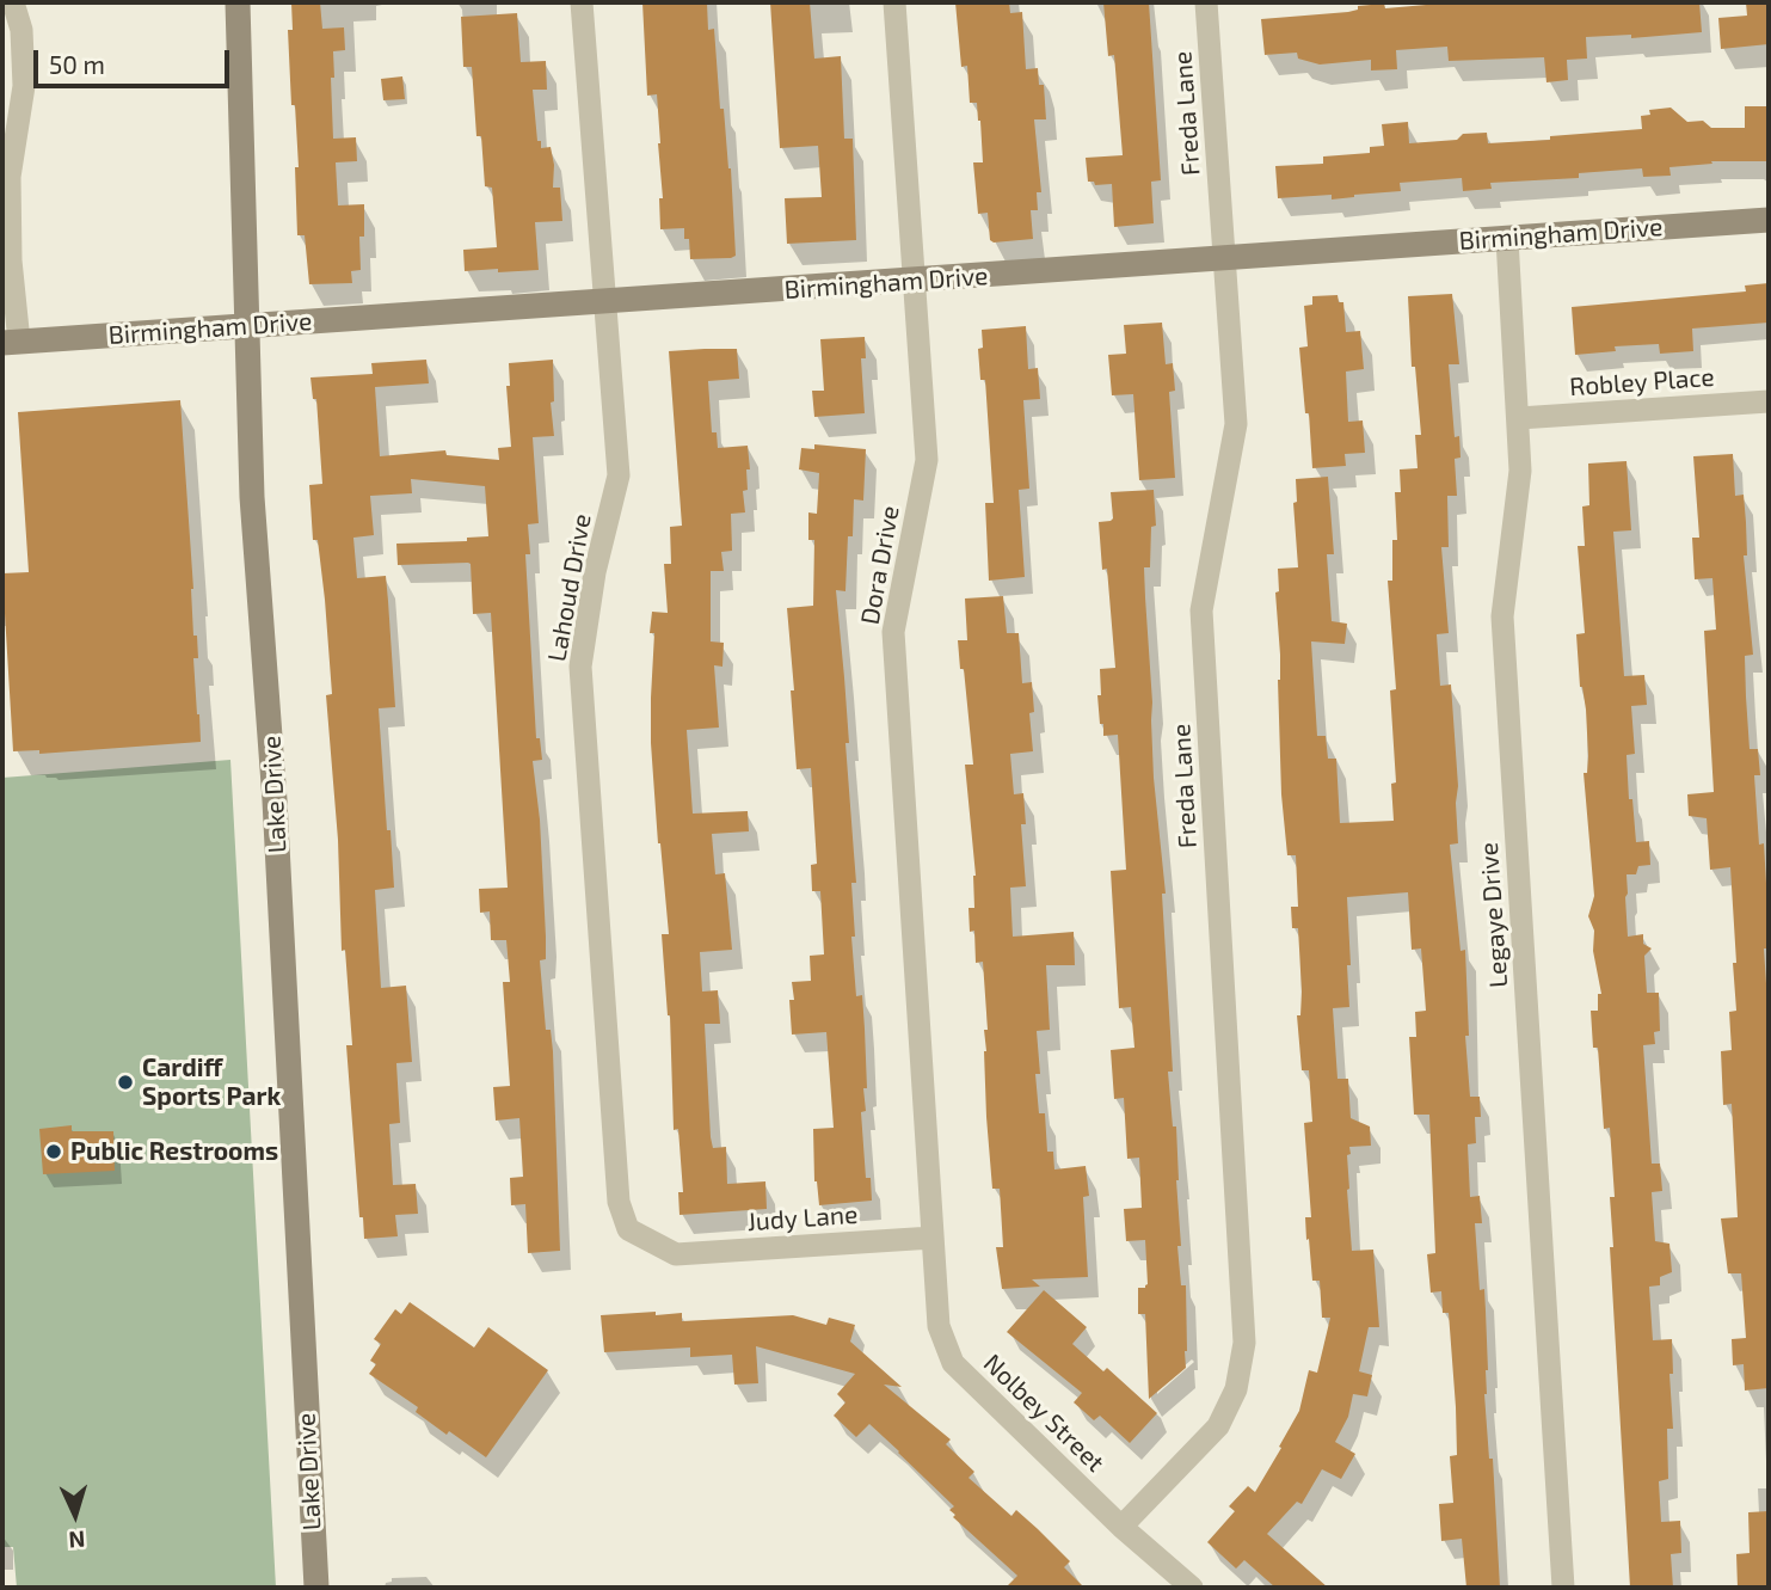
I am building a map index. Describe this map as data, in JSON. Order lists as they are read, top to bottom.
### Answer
{
  "streets": {
    "main road": ["Birmingham Drive", "Lake Drive"],
    "street": [
      "Freda Lane",
      "Robley Place",
      "Dora Drive",
      "Lahoud Drive",
      "Legaye Drive",
      "Judy Lane",
      "Nolbey Street"
    ]
  },
  "crossings": [
    ["Freda Lane", "Birmingham Drive"],
    ["Freda Lane", "Nolbey Street"],
    ["Birmingham Drive", "Dora Drive"],
    ["Birmingham Drive", "Lahoud Drive"],
    ["Birmingham Drive", "Lake Drive"],
    ["Birmingham Drive", "Legaye Drive"],
    ["Robley Place", "Legaye Drive"],
    ["Dora Drive", "Judy Lane"],
    ["Dora Drive", "Nolbey Street"],
    ["Lahoud Drive", "Judy Lane"],
    ["Judy Lane", "Nolbey Street"]
  ],
  "places": ["Cardiff Sports Park", "Public Restrooms"],
  "scale_bar": "50 m",
  "north": "bottom"
}
